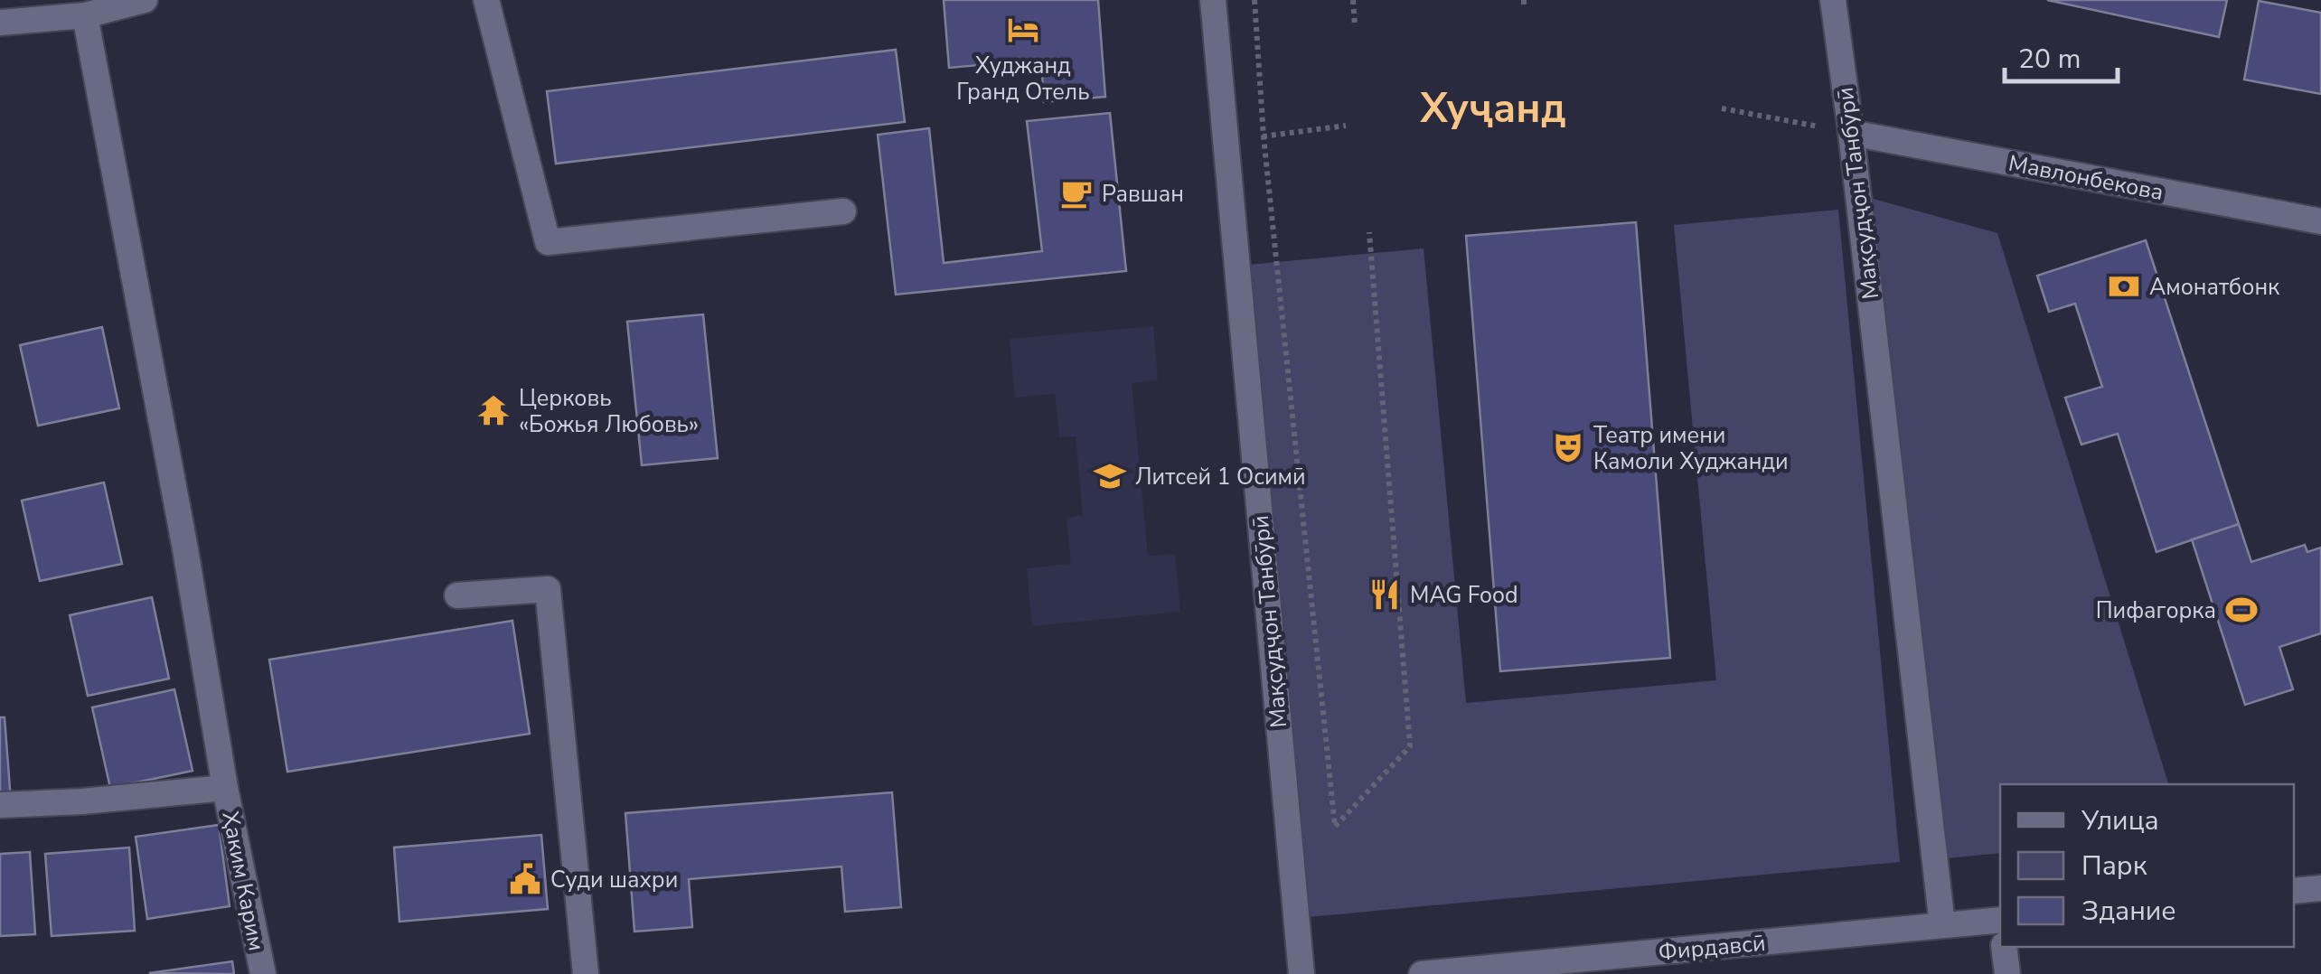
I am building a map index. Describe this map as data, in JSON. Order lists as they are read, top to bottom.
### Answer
{
  "streets": {
    "street": [
      "Мавлонбекова",
      "Мақсудҷон Танбӯрӣ",
      "Ҳаким Карим",
      "Фирдавсӣ"
    ]
  },
  "crossings": [
    ["Мавлонбекова", "Мақсудҷон Танбӯрӣ"],
    ["Мақсудҷон Танбӯрӣ", "Фирдавсӣ"]
  ],
  "districts": ["Хуҷанд"],
  "places": {
    "hotel": ["Худжанд Гранд Отель"],
    "cafe": ["Равшан"],
    "bank": ["Амонатбонк"],
    "temple": ["Церковь «Божья Любовь»"],
    "theatre": ["Театр имени Камоли Худжанди"],
    "school or university": ["Литсей 1 Осимӣ"],
    "restaurant": ["MAG Food"],
    "sports": ["Пифагорка"],
    "public building": ["Суди шахри"]
  },
  "legend": ["Улица", "Парк", "Здание"],
  "scale_bar": "20 m"
}
